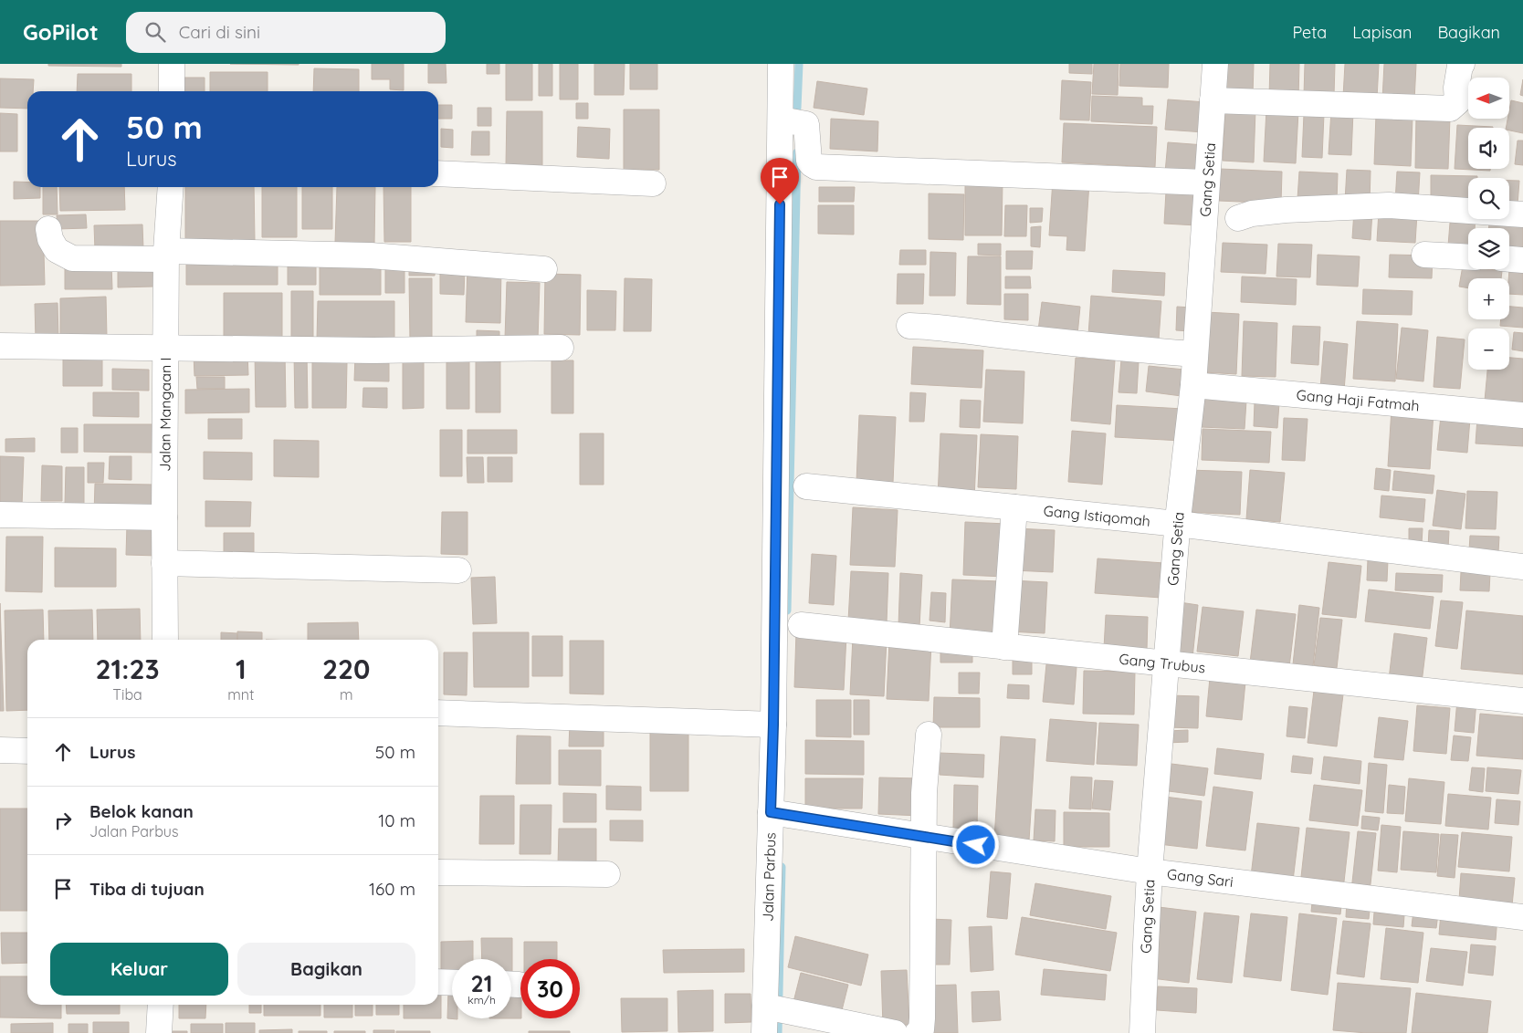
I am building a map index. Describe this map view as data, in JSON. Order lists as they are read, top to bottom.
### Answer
{
  "streets": {
    "street": [
      "Gang Setia",
      "Gang Haji Fatmah",
      "Jalan Mangaan I",
      "Gang Istiqomah",
      "Gang Trubus",
      "Jalan Parbus",
      "Gang Sari"
    ]
  },
  "crossings": [
    ["Gang Setia", "Gang Haji Fatmah"],
    ["Gang Setia", "Gang Istiqomah"],
    ["Gang Setia", "Gang Trubus"],
    ["Gang Setia", "Gang Sari"],
    ["Jalan Parbus", "Gang Sari"]
  ],
  "north": "left",
  "page": {
    "header": "GoPilot",
    "search": "Cari di sini",
    "nav": ["Peta", "Lapisan", "Bagikan"],
    "map_buttons": ["+", "−"],
    "turn": ["50 m", "Lurus"],
    "eta": [
      "21:23",
      "Tiba",
      "1",
      "mnt",
      "220",
      "m"
    ],
    "list": [
      {
        "name": "Lurus",
        "value": "50 m"
      },
      {
        "name": "Belok kanan",
        "note": "Jalan Parbus",
        "value": "10 m"
      },
      {
        "name": "Tiba di tujuan",
        "value": "160 m"
      }
    ],
    "buttons": ["Keluar", "Bagikan"],
    "speed": "21 km/h",
    "limit": "30"
  }
}
